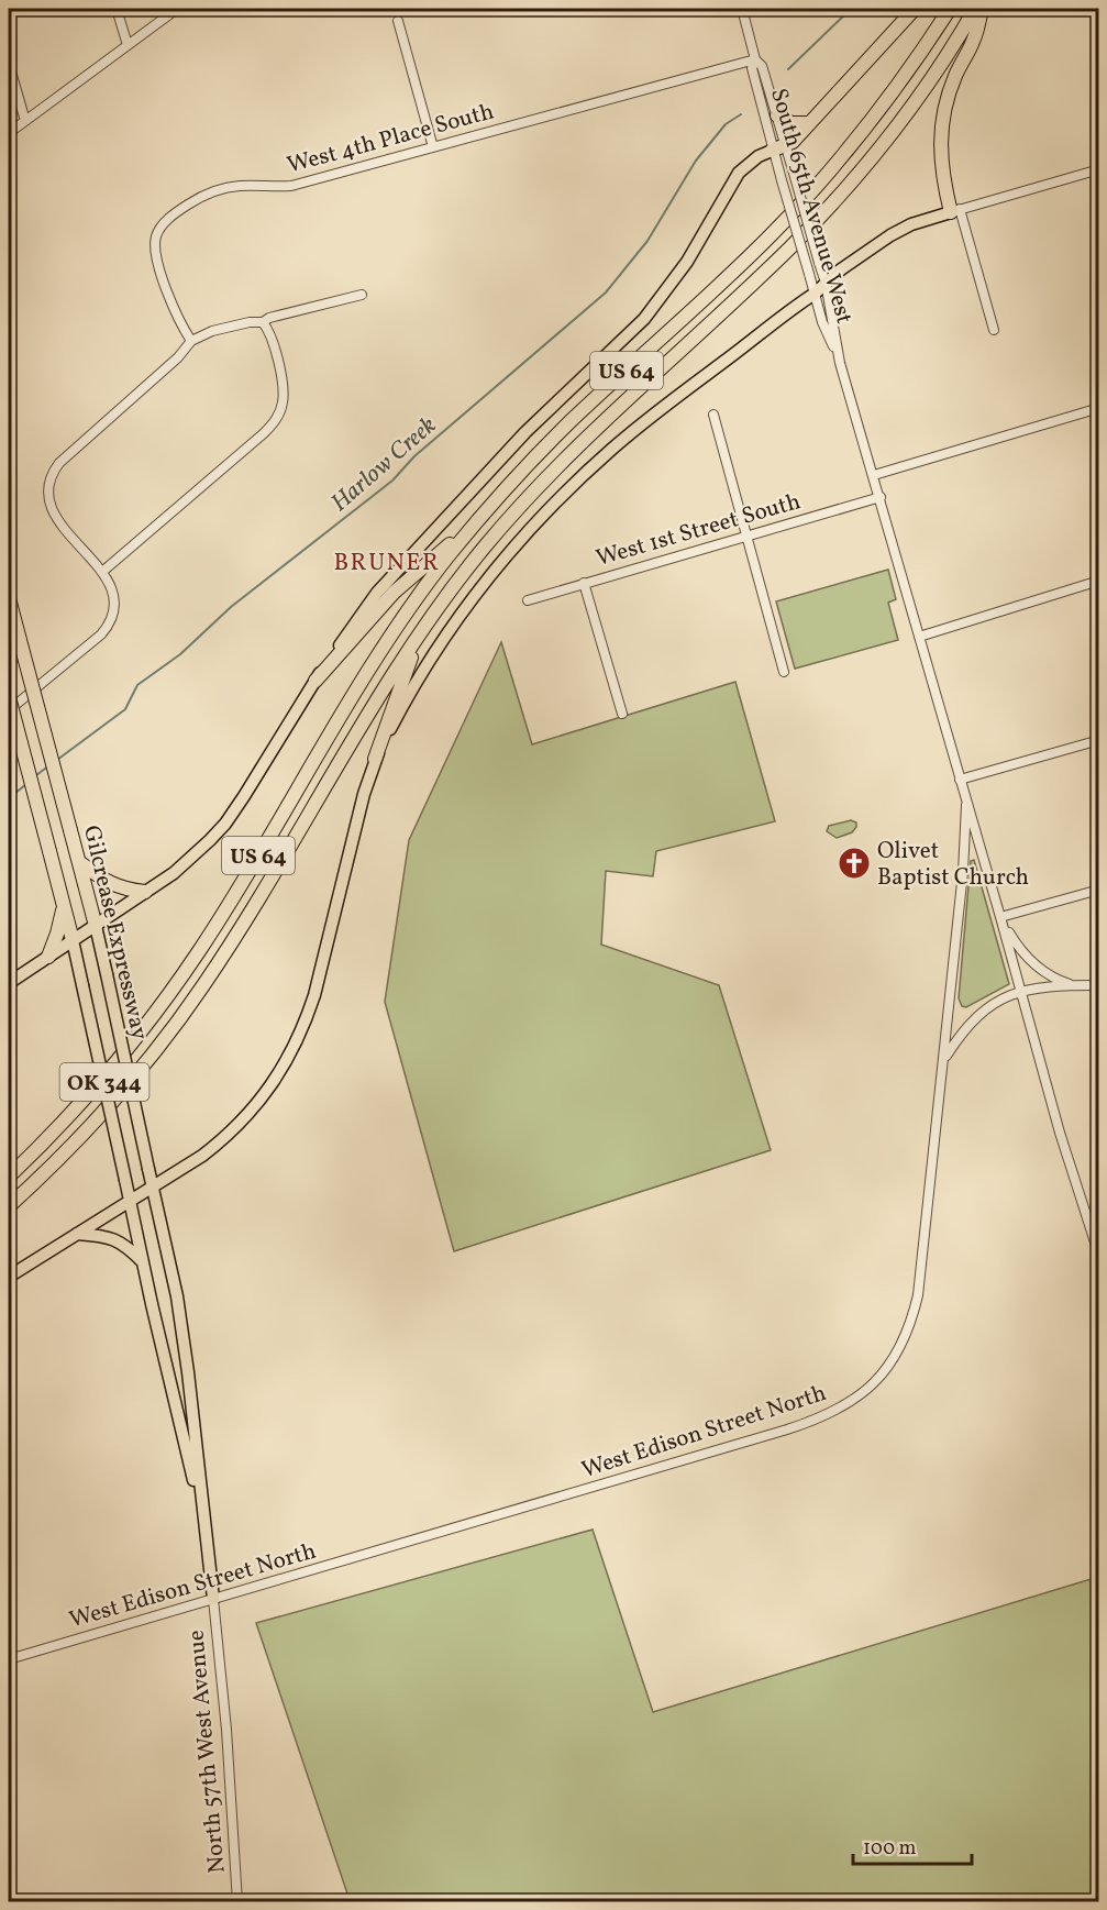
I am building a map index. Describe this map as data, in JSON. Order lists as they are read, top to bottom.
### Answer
{
  "streets": {
    "highway": ["US 64", "Gilcrease Expressway", "OK 344"],
    "street": [
      "West 4th Place South",
      "South 65th Avenue West",
      "West 1st Street South",
      "West Edison Street North",
      "North 57th West Avenue"
    ]
  },
  "crossings": [
    ["West 4th Place South", "South 65th Avenue West"],
    ["South 65th Avenue West", "West 1st Street South"],
    ["South 65th Avenue West", "West Edison Street North"],
    ["Gilcrease Expressway", "West Edison Street North"],
    ["Gilcrease Expressway", "North 57th West Avenue"],
    ["West Edison Street North", "North 57th West Avenue"]
  ],
  "districts": ["BRUNER"],
  "water": ["Harlow Creek"],
  "places": {
    "church": ["Olivet Baptist Church"]
  },
  "scale_bar": "100 m"
}
